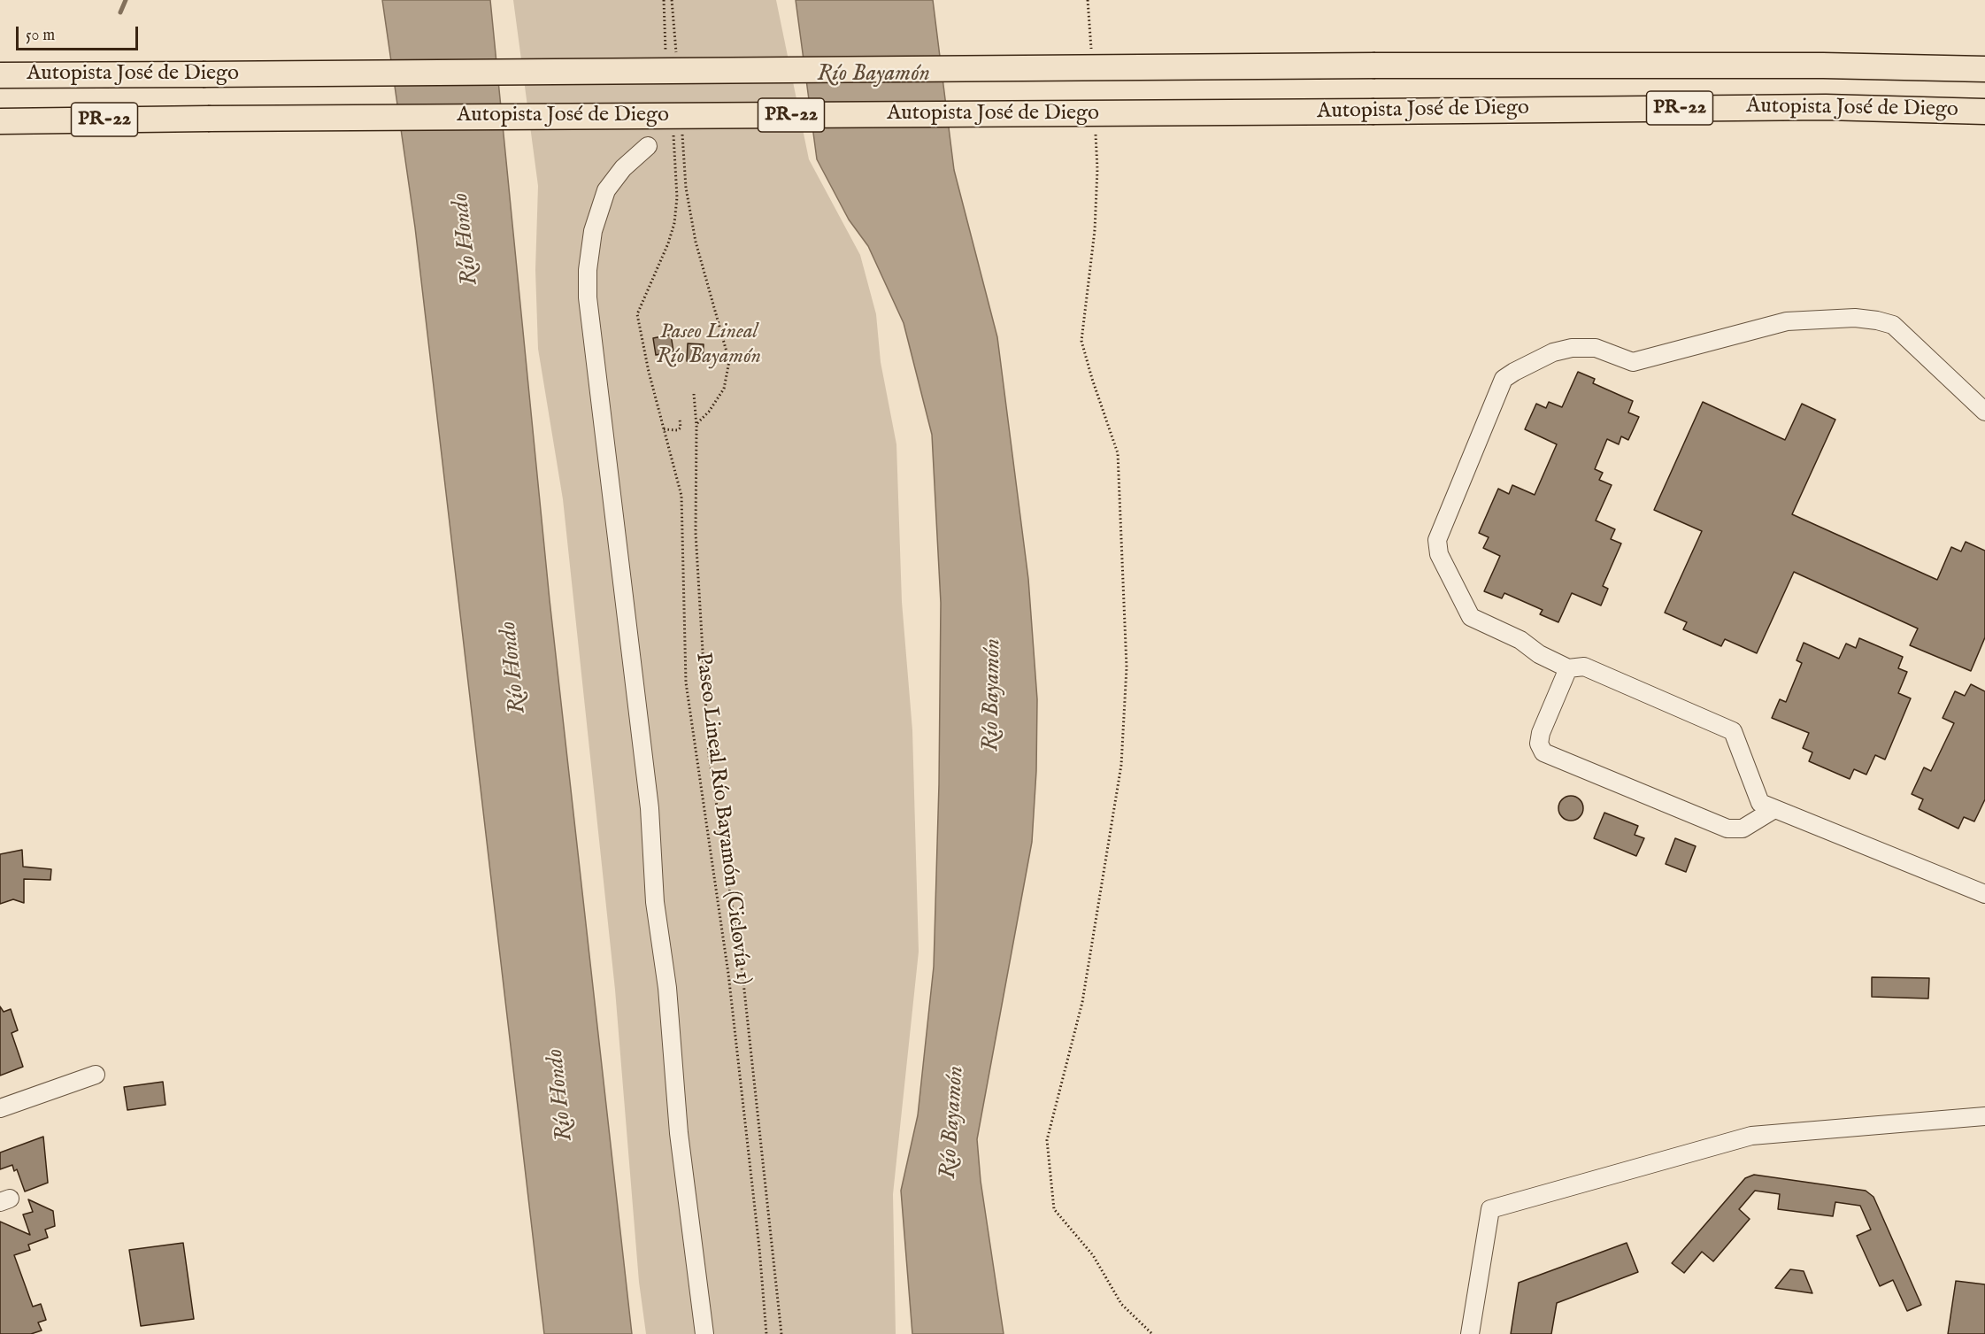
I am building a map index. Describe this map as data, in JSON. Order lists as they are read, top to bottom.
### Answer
{
  "streets": {
    "highway": ["Autopista José de Diego", "PR-22"],
    "path": ["Paseo Lineal Río Bayamón (Ciclovía 1)"]
  },
  "water": ["Río Bayamón", "Río Hondo"],
  "parks": ["Paseo Lineal Río Bayamón"],
  "scale_bar": "50 m"
}
